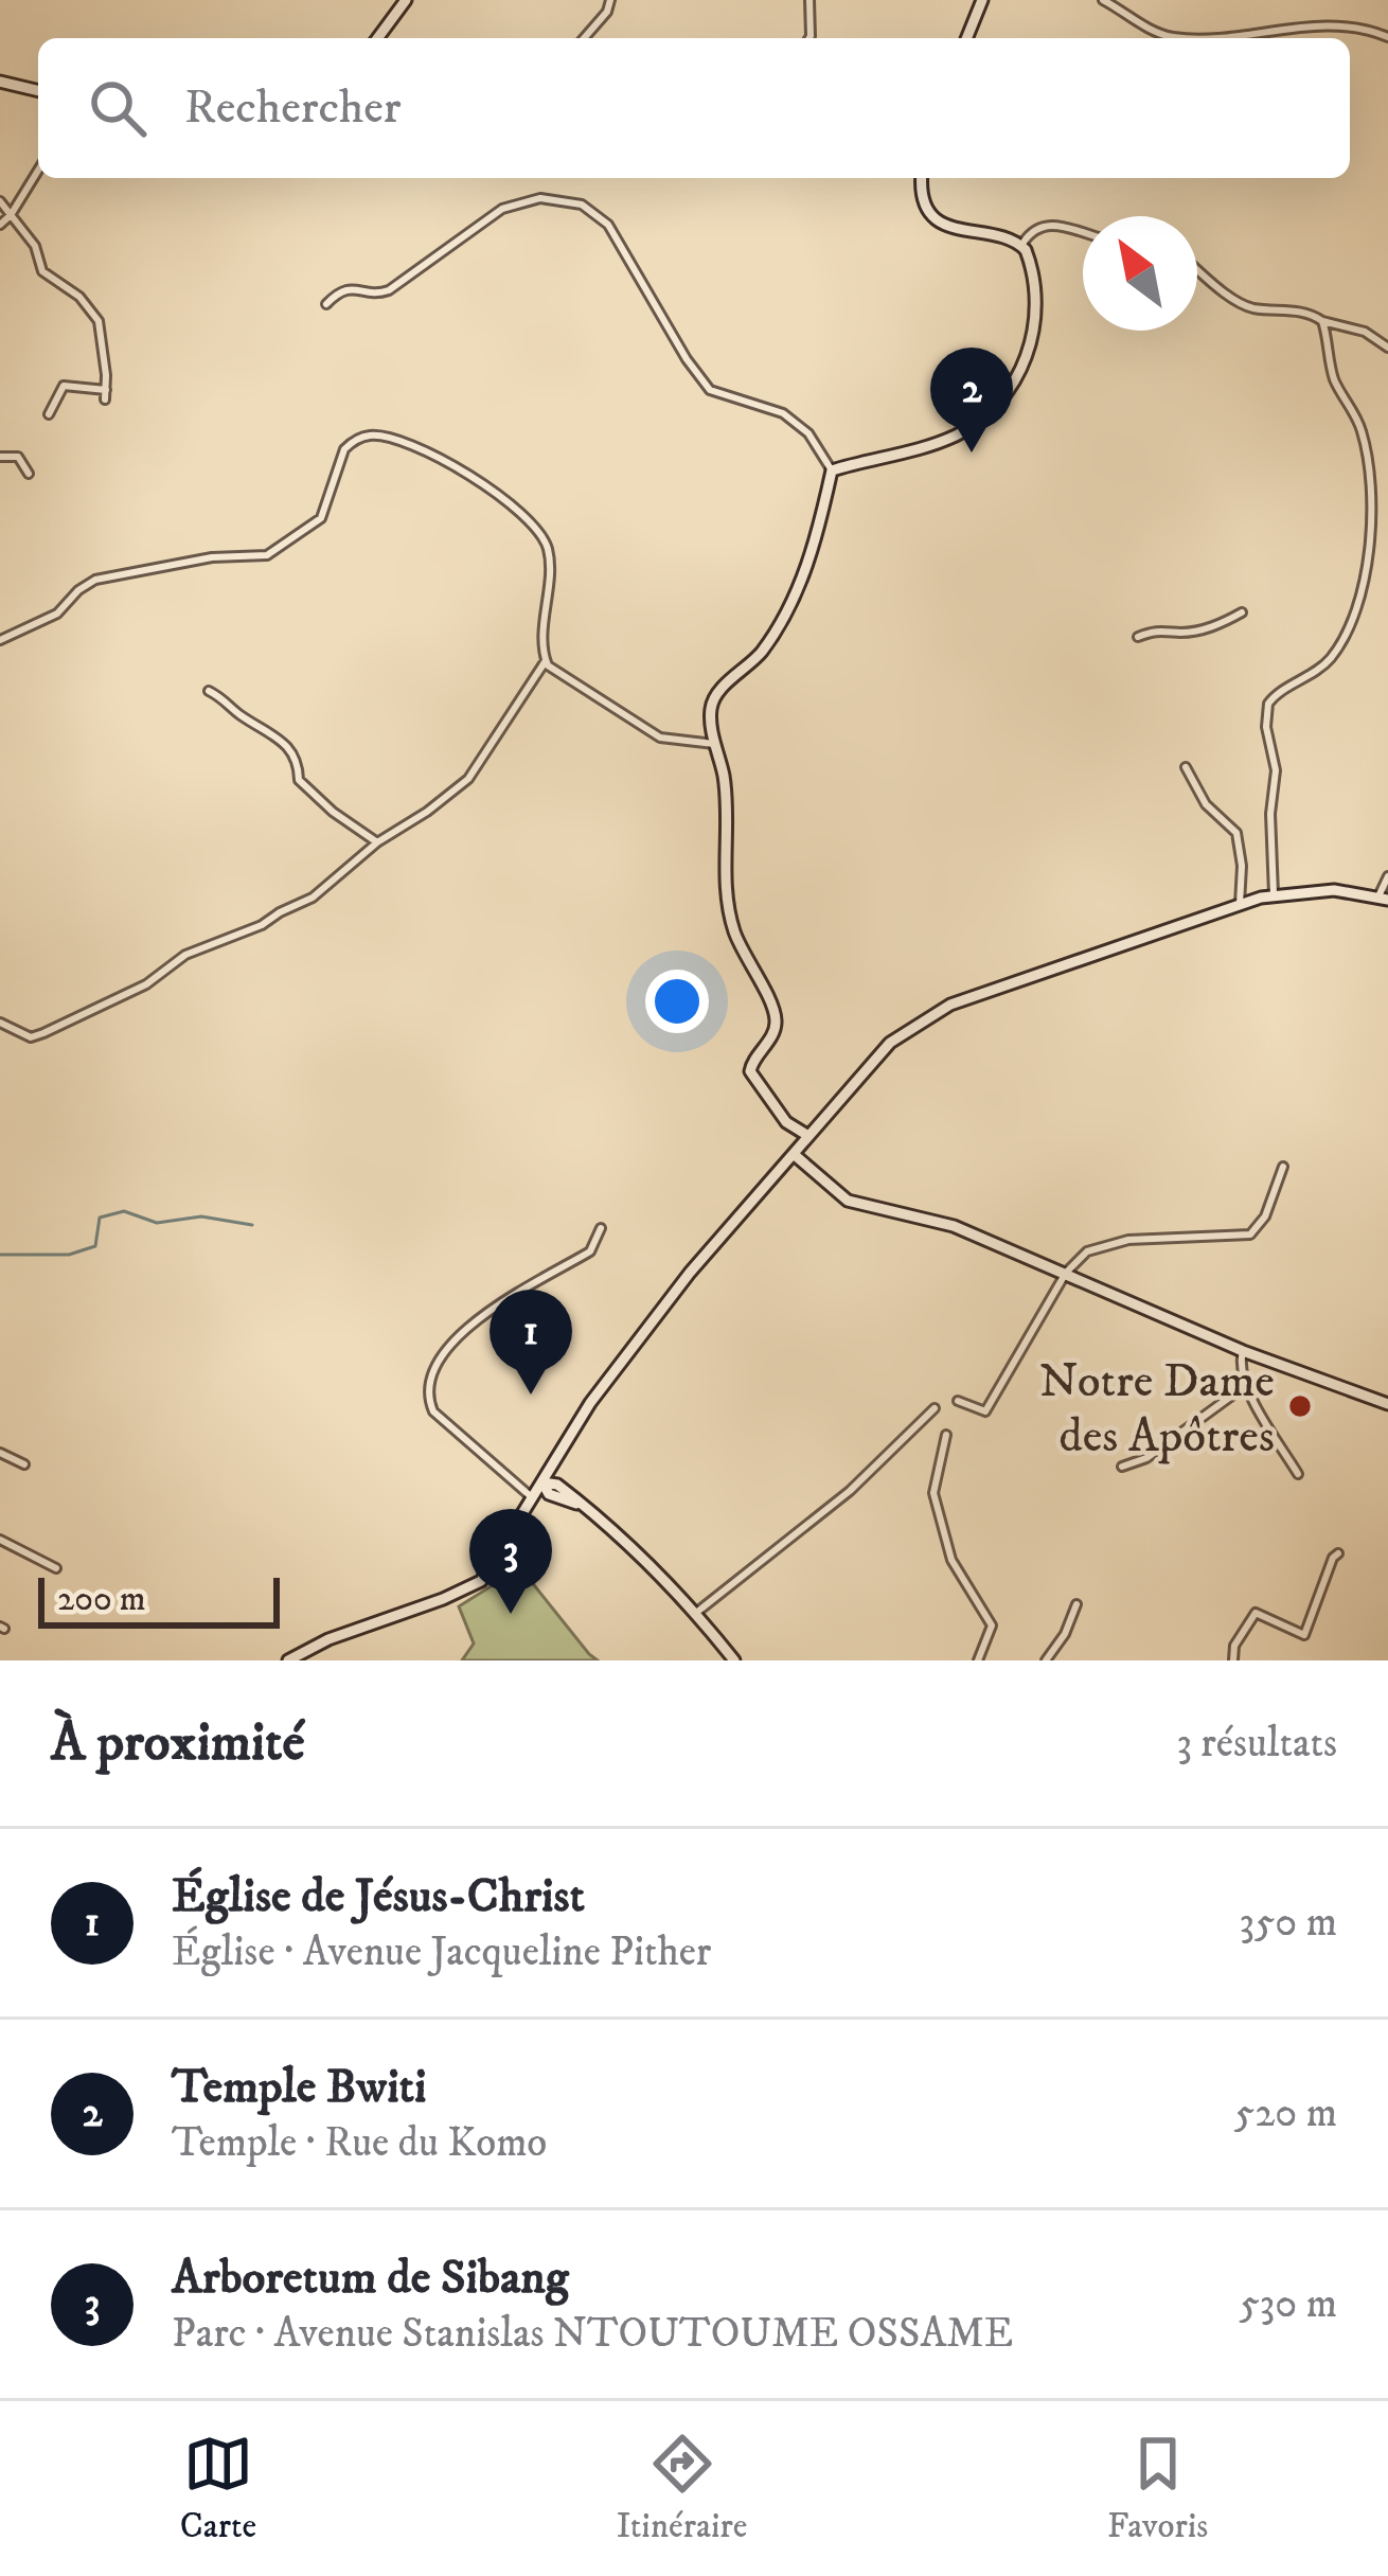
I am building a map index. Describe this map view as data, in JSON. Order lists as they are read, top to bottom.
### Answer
{
  "places": ["Notre Dame des Apôtres"],
  "scale_bar": "200 m",
  "north": "top left",
  "page": {
    "search": "Rechercher",
    "pins": ["2", "1", "3"],
    "scale": "200 m",
    "heading": ["À proximité", "3 résultats"],
    "list": [
      {
        "mark": "1",
        "name": "Église de Jésus-Christ",
        "note": "Église · Avenue Jacqueline Pither",
        "value": "350 m"
      },
      {
        "mark": "2",
        "name": "Temple Bwiti",
        "note": "Temple · Rue du Komo",
        "value": "520 m"
      },
      {
        "mark": "3",
        "name": "Arboretum de Sibang",
        "note": "Parc · Avenue Stanislas NTOUTOUME OSSAME",
        "value": "530 m"
      }
    ],
    "nav": ["Carte", "Itinéraire", "Favoris"]
  }
}
